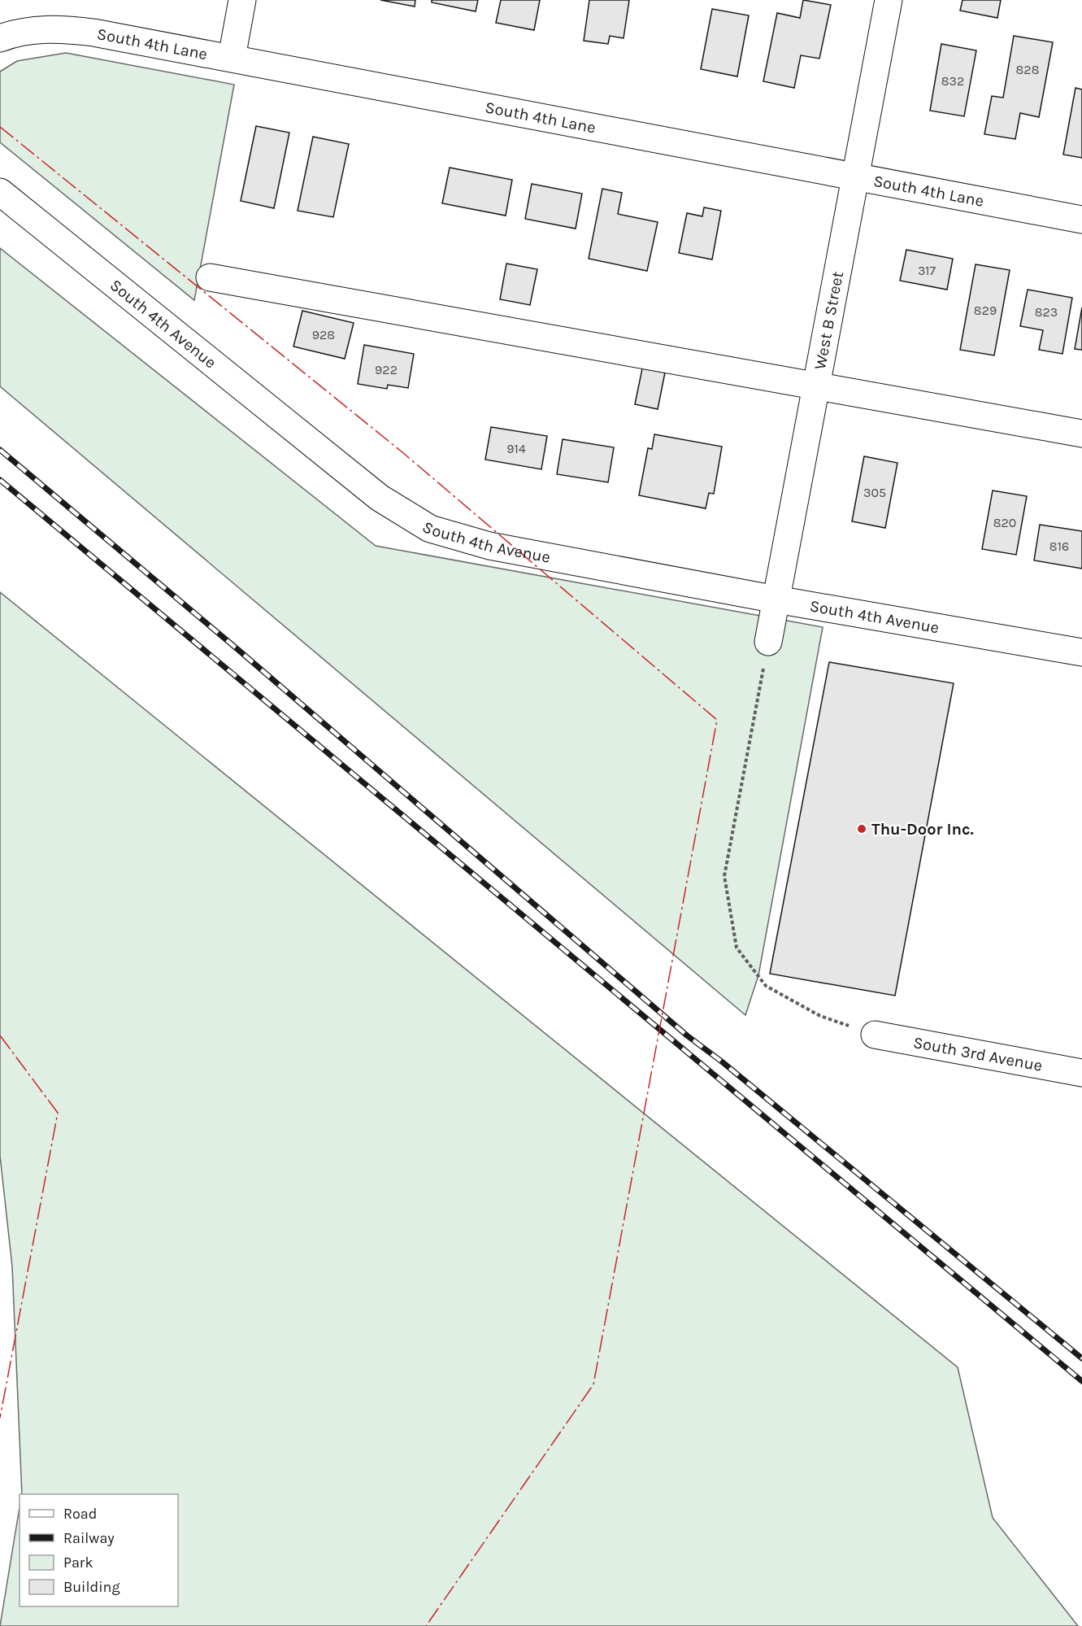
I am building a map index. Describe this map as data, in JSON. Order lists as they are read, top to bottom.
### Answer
{
  "streets": {
    "street": [
      "South 4th Lane",
      "West B Street",
      "South 4th Avenue",
      "South 3rd Avenue"
    ]
  },
  "crossings": [
    ["South 4th Lane", "West B Street"],
    ["West B Street", "South 4th Avenue"]
  ],
  "places": ["Thu-Door Inc."],
  "house_numbers": [
    "828",
    "832",
    "317",
    "829",
    "823",
    "928",
    "922",
    "914",
    "305",
    "820",
    "816"
  ],
  "legend": [
    "Road",
    "Railway",
    "Park",
    "Building"
  ]
}
